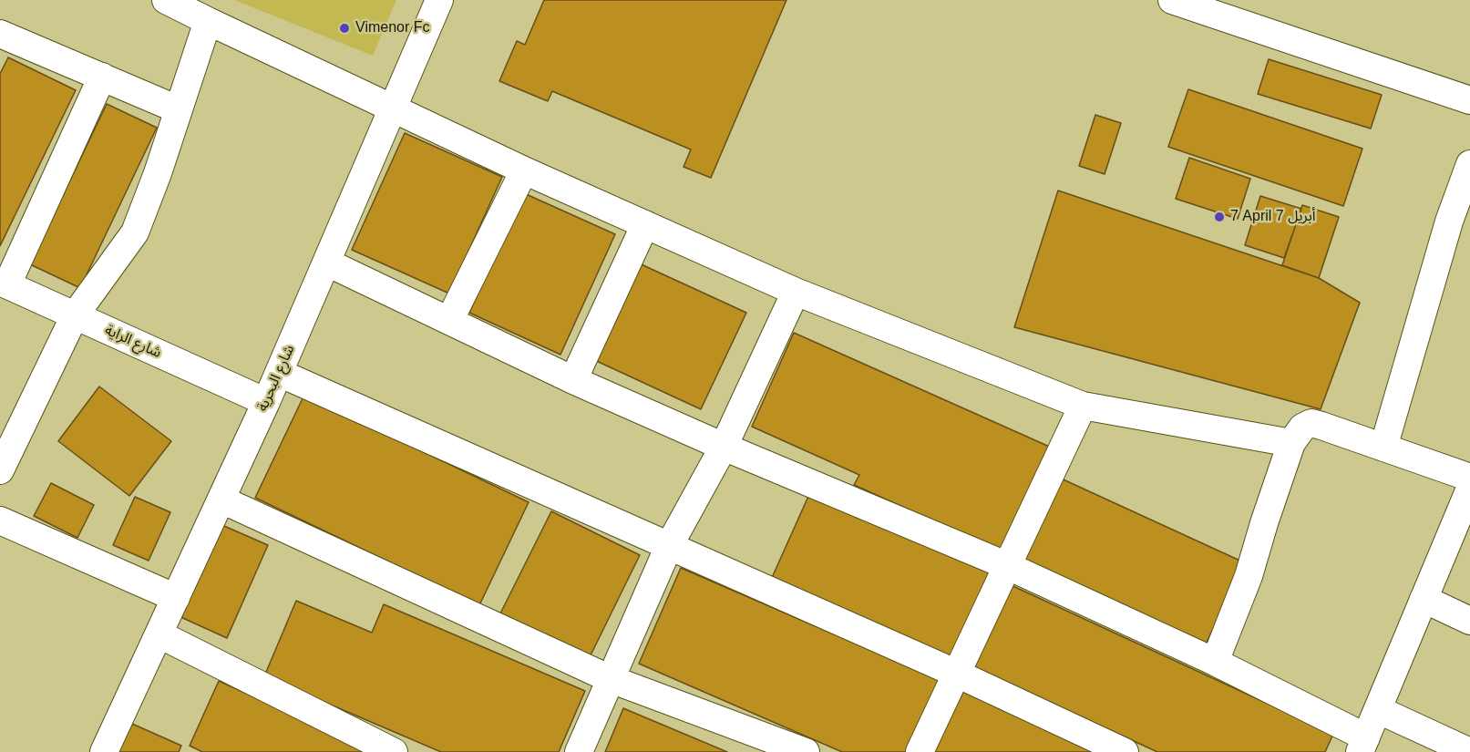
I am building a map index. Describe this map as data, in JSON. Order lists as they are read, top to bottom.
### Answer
{
  "streets": {
    "street": ["شارع الراية", "شارع البحرية"]
  },
  "crossings": [
    ["شارع الراية", "شارع البحرية"]
  ],
  "places": ["Vimenor Fc", "7 April 7 أبريل"]
}
